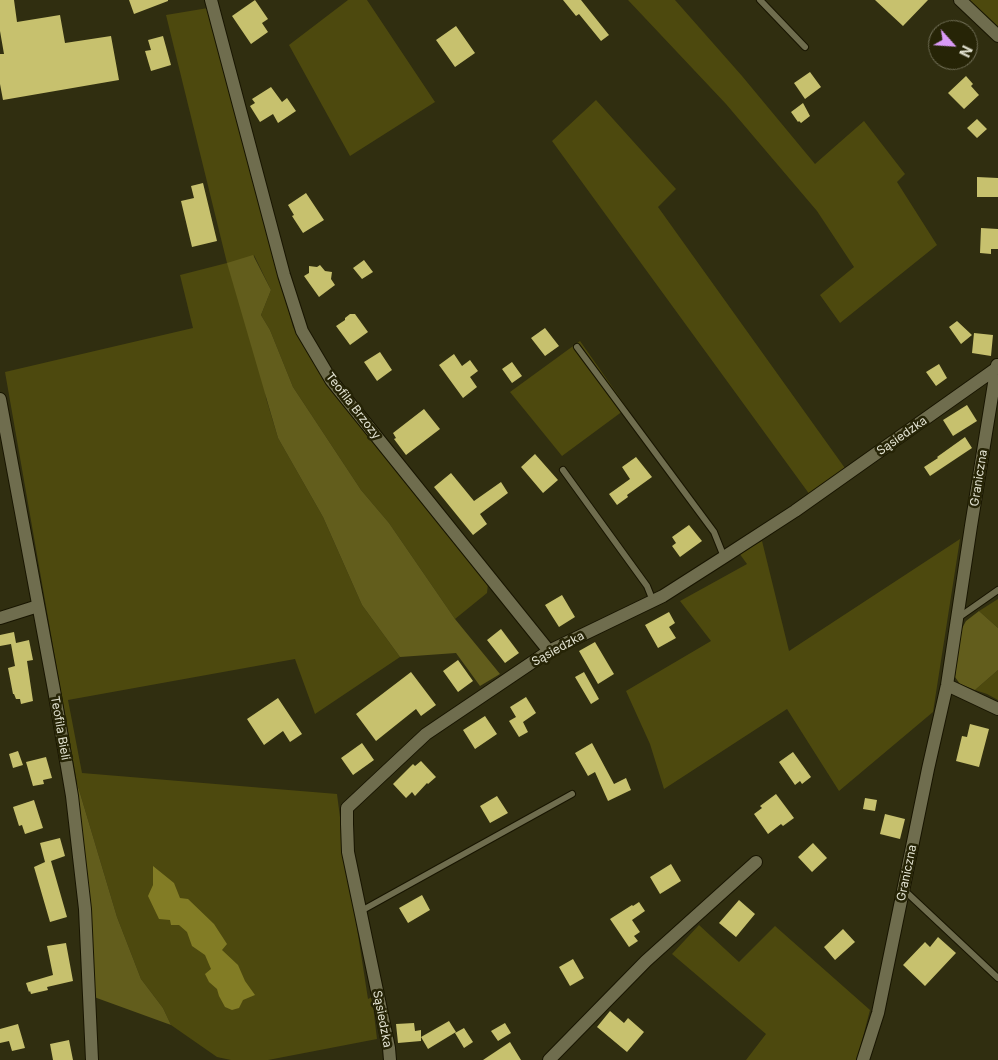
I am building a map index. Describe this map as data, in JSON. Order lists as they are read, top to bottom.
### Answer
{
  "streets": {
    "street": [
      "Teofila Brzozy",
      "Sąsiedzka",
      "Graniczna",
      "Teofila Bieli"
    ]
  },
  "crossings": [
    ["Teofila Brzozy", "Sąsiedzka"],
    ["Sąsiedzka", "Graniczna"]
  ],
  "north": "bottom right"
}
